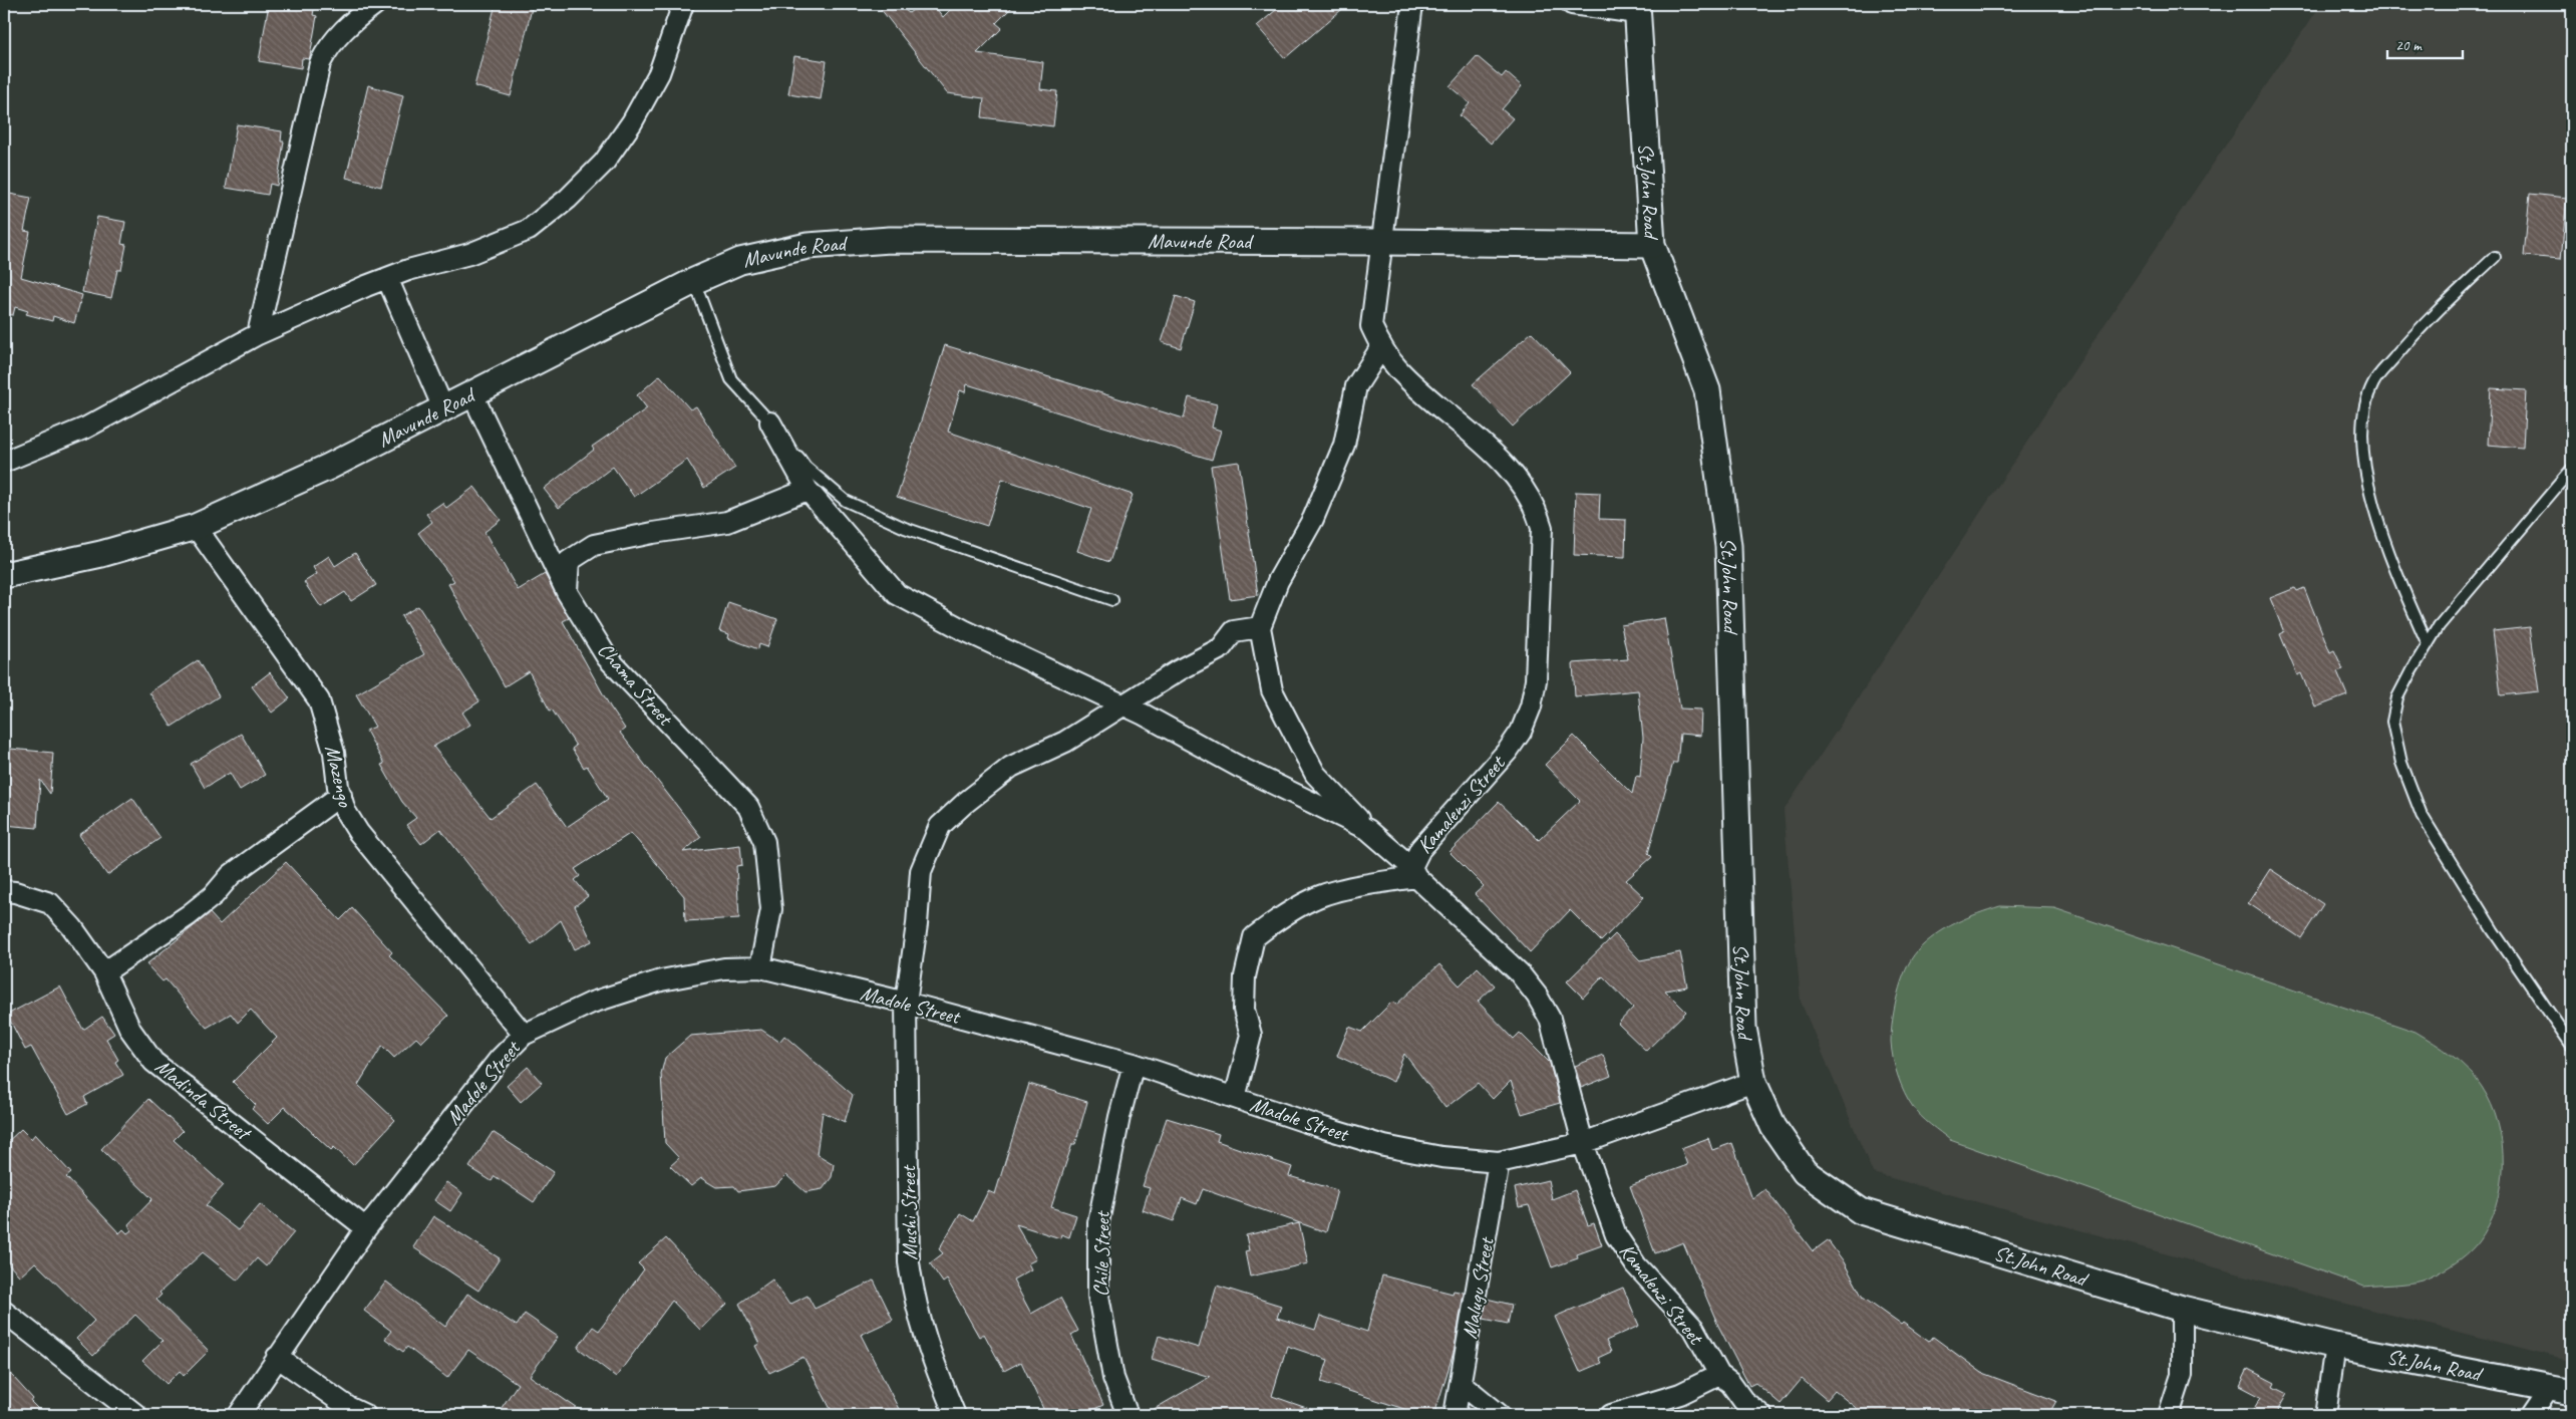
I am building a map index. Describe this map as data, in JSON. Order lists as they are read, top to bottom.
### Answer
{
  "streets": {
    "street": [
      "St.John Road",
      "Mavunde Road",
      "Chama Street",
      "Mazengo",
      "Kamalenzi Street",
      "Madole Street",
      "Madinda Street",
      "Mushi Street",
      "Chile Street",
      "Malugu Street"
    ]
  },
  "crossings": [
    ["St.John Road", "Mavunde Road"],
    ["St.John Road", "Madole Street"],
    ["Mavunde Road", "Chama Street"],
    ["Mavunde Road", "Mazengo"],
    ["Mavunde Road", "Kamalenzi Street"],
    ["Chama Street", "Madole Street"],
    ["Mazengo", "Madole Street"],
    ["Kamalenzi Street", "Madole Street"],
    ["Madole Street", "Madinda Street"],
    ["Madole Street", "Mushi Street"],
    ["Madole Street", "Chile Street"],
    ["Madole Street", "Malugu Street"]
  ],
  "scale_bar": "20 m"
}
